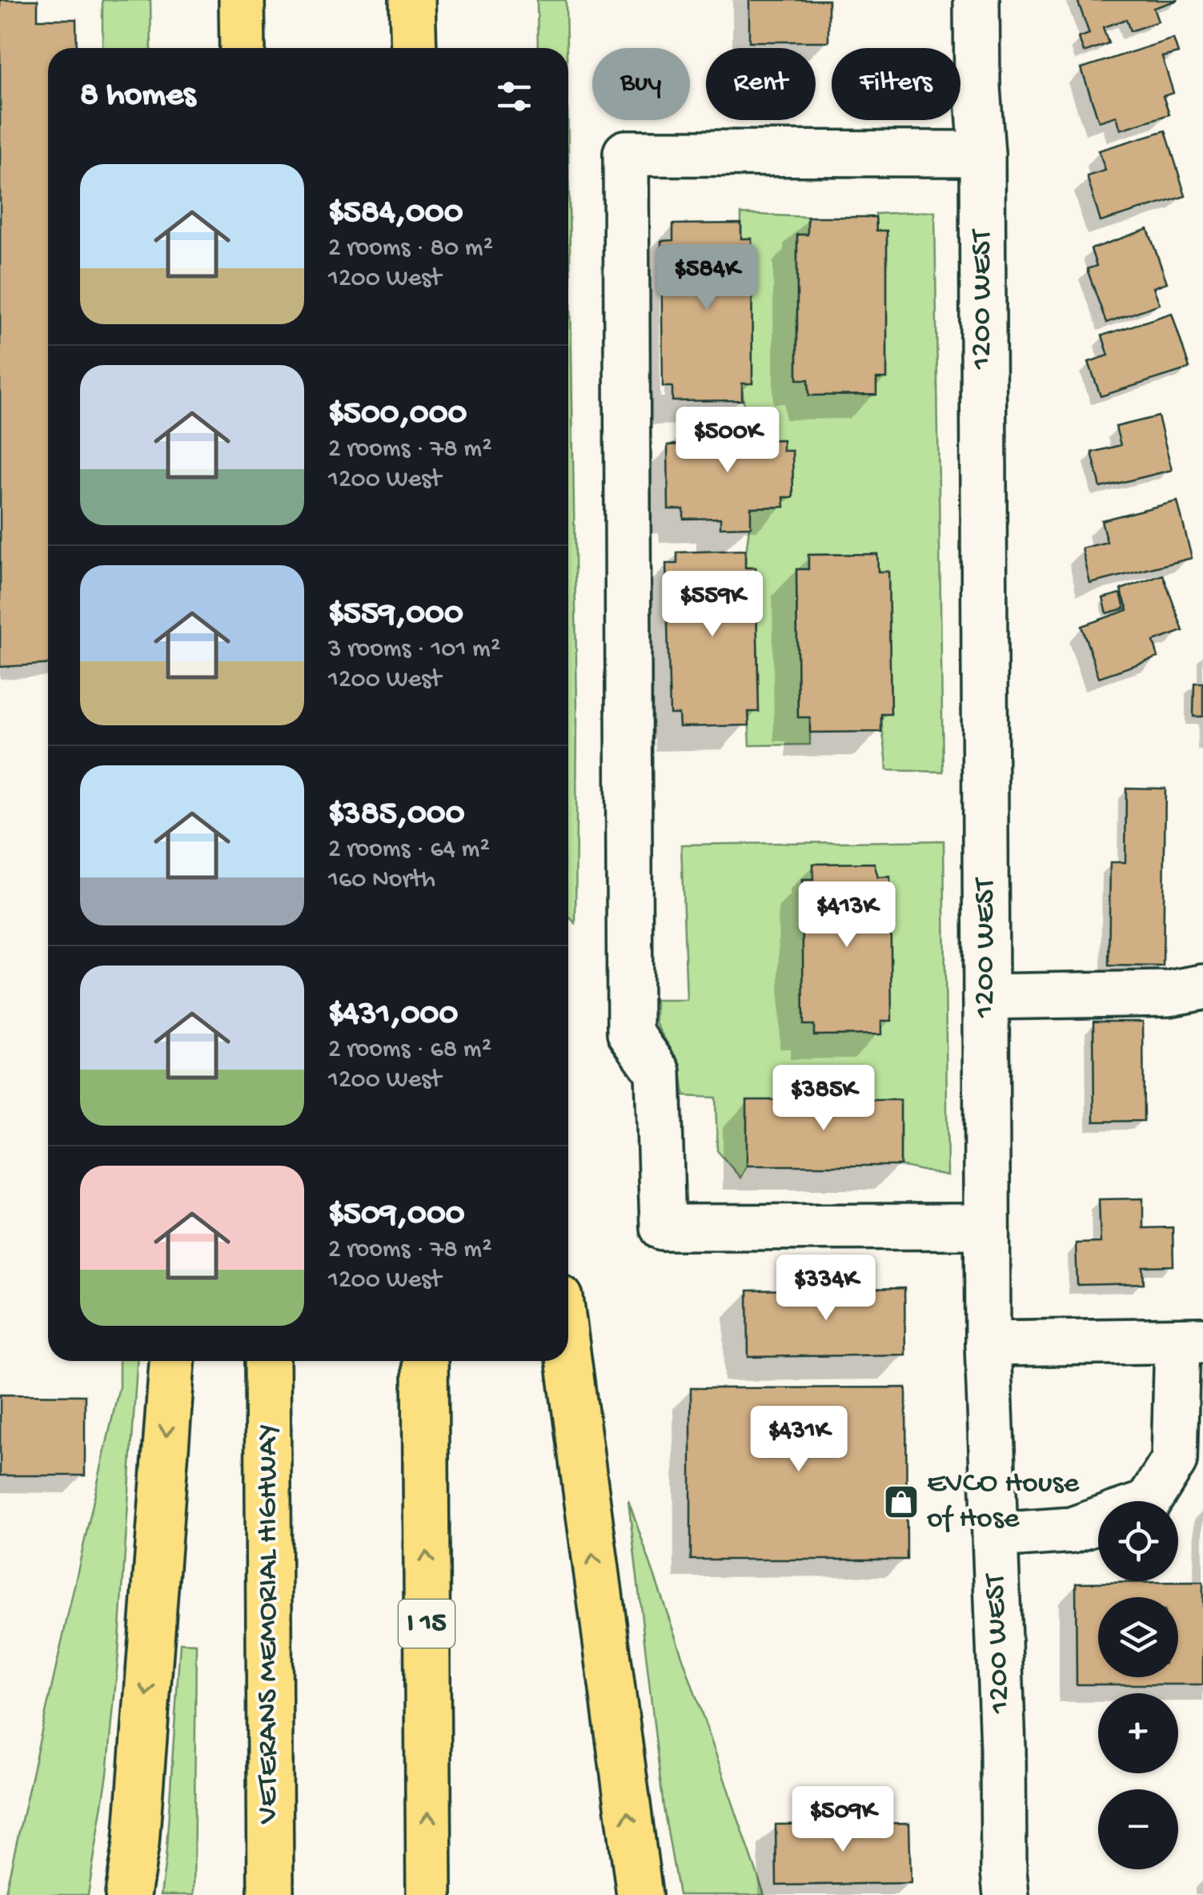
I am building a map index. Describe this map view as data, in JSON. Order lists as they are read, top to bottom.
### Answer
{
  "streets": {
    "highway": ["VETERANS MEMORIAL HIGHWAY", "I 15"],
    "street": ["1200 WEST"]
  },
  "places": {
    "shop": ["EVCO House of Hose"]
  },
  "page": {
    "chip": ["Buy", "Rent", "Filters"],
    "heading": "8 homes",
    "list": [
      {
        "name": "$584,000",
        "note": "2 rooms · 80 m² · 1200 West"
      },
      {
        "name": "$500,000",
        "note": "2 rooms · 78 m² · 1200 West"
      },
      {
        "name": "$559,000",
        "note": "3 rooms · 101 m² · 1200 West"
      },
      {
        "name": "$385,000",
        "note": "2 rooms · 64 m² · 160 North"
      },
      {
        "name": "$431,000",
        "note": "2 rooms · 68 m² · 1200 West"
      },
      {
        "name": "$509,000",
        "note": "2 rooms · 78 m² · 1200 West"
      }
    ],
    "price": [
      "$584K",
      "$500K",
      "$559K",
      "$413K",
      "$385K",
      "$334K",
      "$431K",
      "$509K"
    ],
    "map_buttons": ["+", "−"]
  }
}
